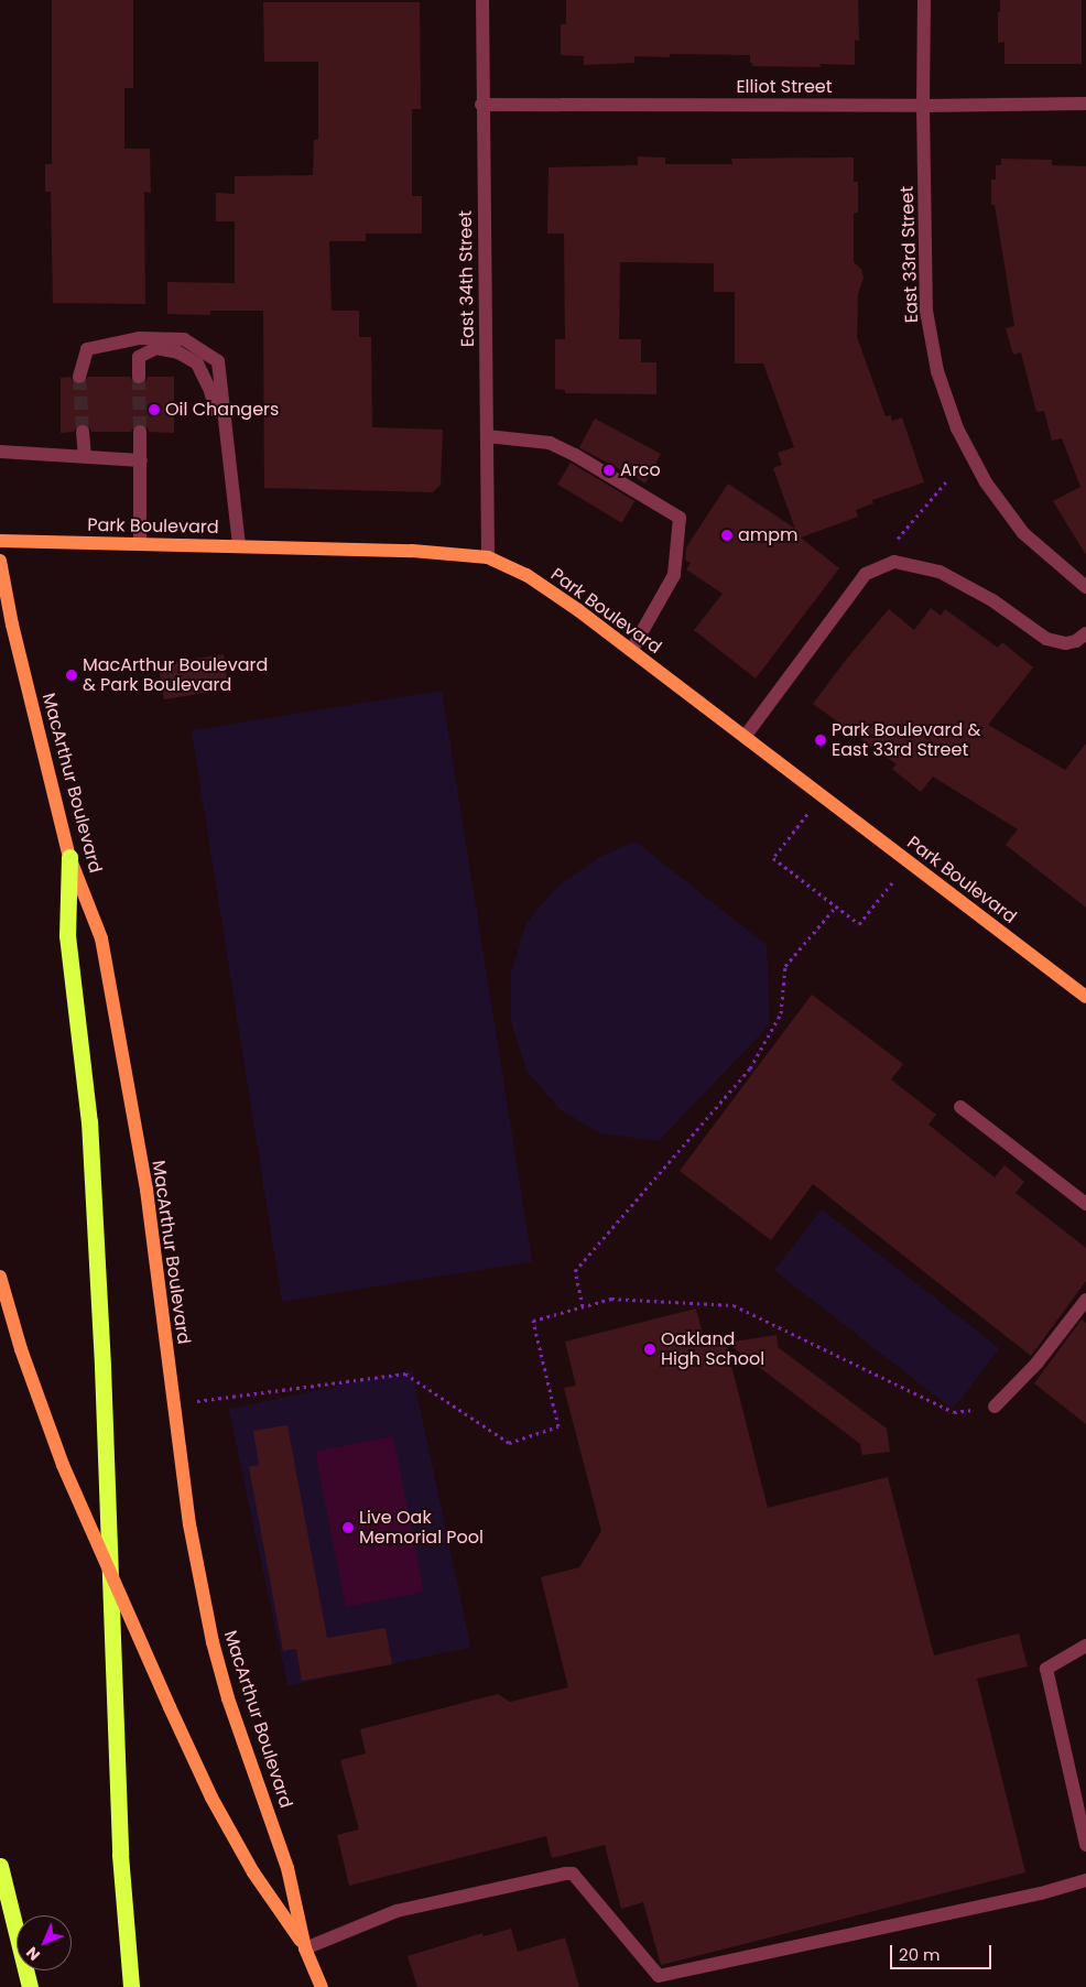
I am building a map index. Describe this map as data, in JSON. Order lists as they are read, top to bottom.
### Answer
{
  "streets": {
    "main road": ["Park Boulevard", "MacArthur Boulevard"],
    "street": ["Elliot Street", "East 33rd Street", "East 34th Street"]
  },
  "crossings": [
    ["Elliot Street", "East 33rd Street"],
    ["Elliot Street", "East 34th Street"],
    ["East 34th Street", "Park Boulevard"]
  ],
  "places": [
    "Oil Changers",
    "Arco",
    "ampm",
    "MacArthur Boulevard & Park Boulevard",
    "Park Boulevard & East 33rd Street",
    "Oakland High School",
    "Live Oak Memorial Pool"
  ],
  "scale_bar": "20 m",
  "north": "bottom left"
}
